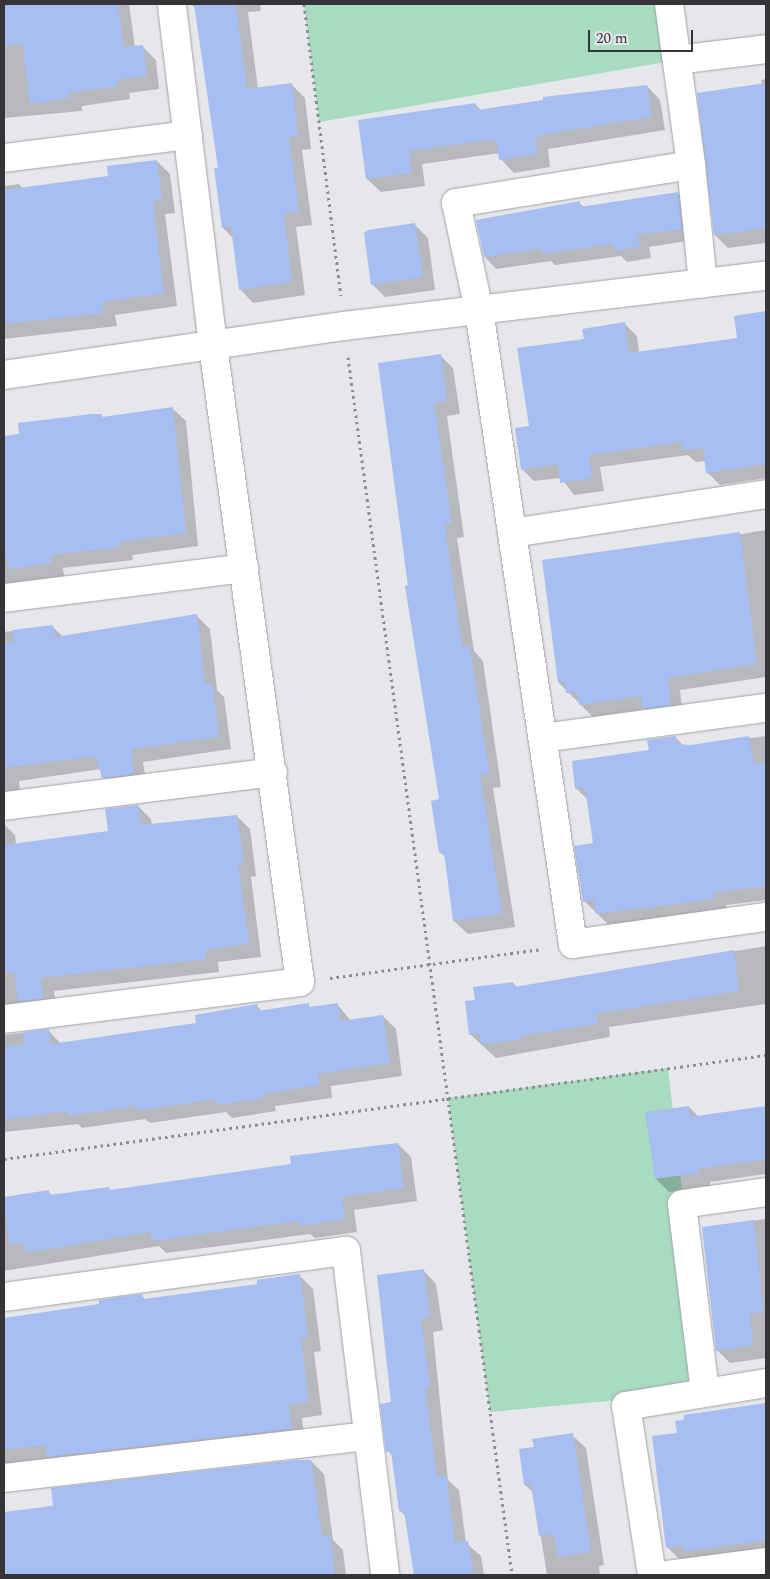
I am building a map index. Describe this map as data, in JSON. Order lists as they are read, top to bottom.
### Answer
{
  "scale_bar": "20 m"
}
